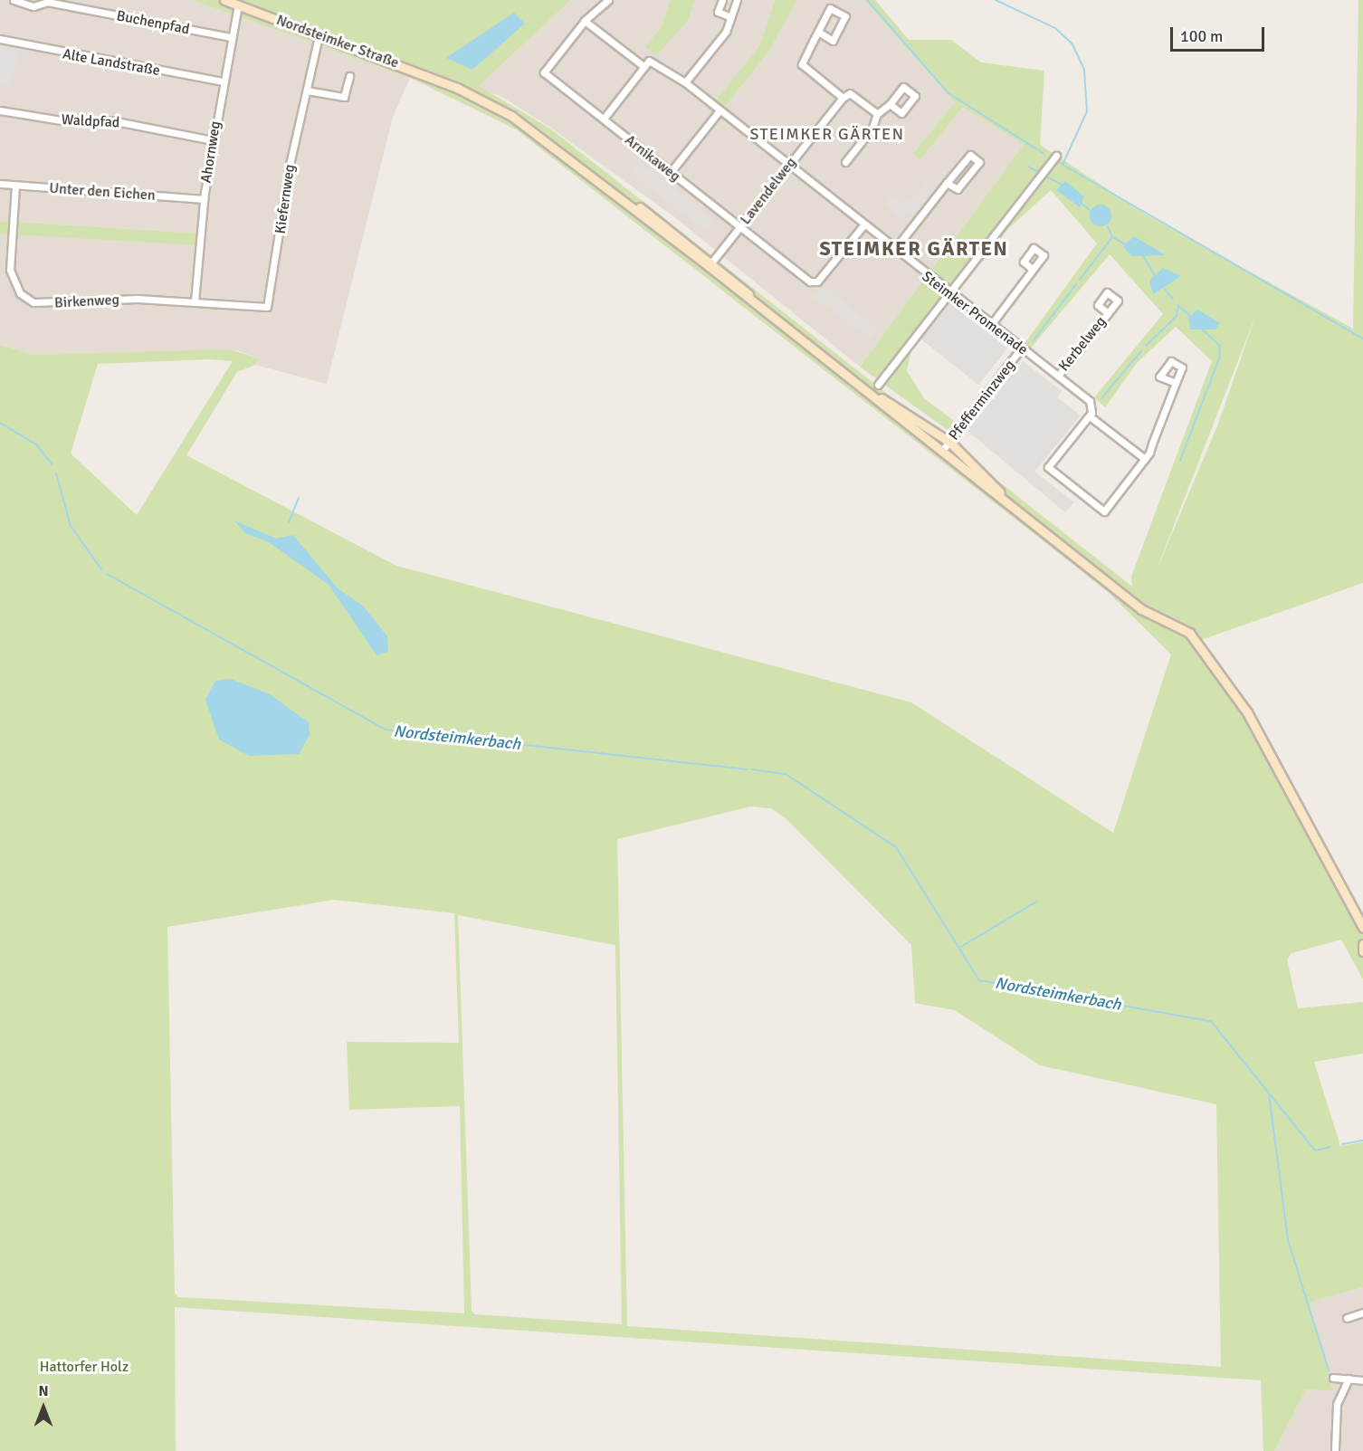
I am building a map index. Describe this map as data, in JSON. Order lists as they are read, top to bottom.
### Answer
{
  "streets": {
    "street": [
      "Buchenpfad",
      "Nordsteimker Straße",
      "Alte Landstraße",
      "Waldpfad",
      "Ahornweg",
      "Arnikaweg",
      "Lavendelweg",
      "Unter den Eichen",
      "Kiefernweg",
      "Birkenweg",
      "Steimker Promenade",
      "Kerbelweg",
      "Pfefferminzweg"
    ]
  },
  "crossings": [
    ["Buchenpfad", "Ahornweg"],
    ["Nordsteimker Straße", "Ahornweg"],
    ["Nordsteimker Straße", "Lavendelweg"],
    ["Nordsteimker Straße", "Kiefernweg"],
    ["Alte Landstraße", "Ahornweg"],
    ["Waldpfad", "Ahornweg"],
    ["Ahornweg", "Unter den Eichen"],
    ["Ahornweg", "Birkenweg"],
    ["Arnikaweg", "Lavendelweg"],
    ["Arnikaweg", "Steimker Promenade"],
    ["Lavendelweg", "Steimker Promenade"],
    ["Unter den Eichen", "Birkenweg"],
    ["Kiefernweg", "Birkenweg"],
    ["Steimker Promenade", "Kerbelweg"],
    ["Steimker Promenade", "Pfefferminzweg"]
  ],
  "districts": ["STEIMKER GÄRTEN", "STEIMKER GÄRTEN"],
  "water": ["Nordsteimkerbach"],
  "parks": ["Hattorfer Holz"],
  "scale_bar": "100 m",
  "north": "top"
}
